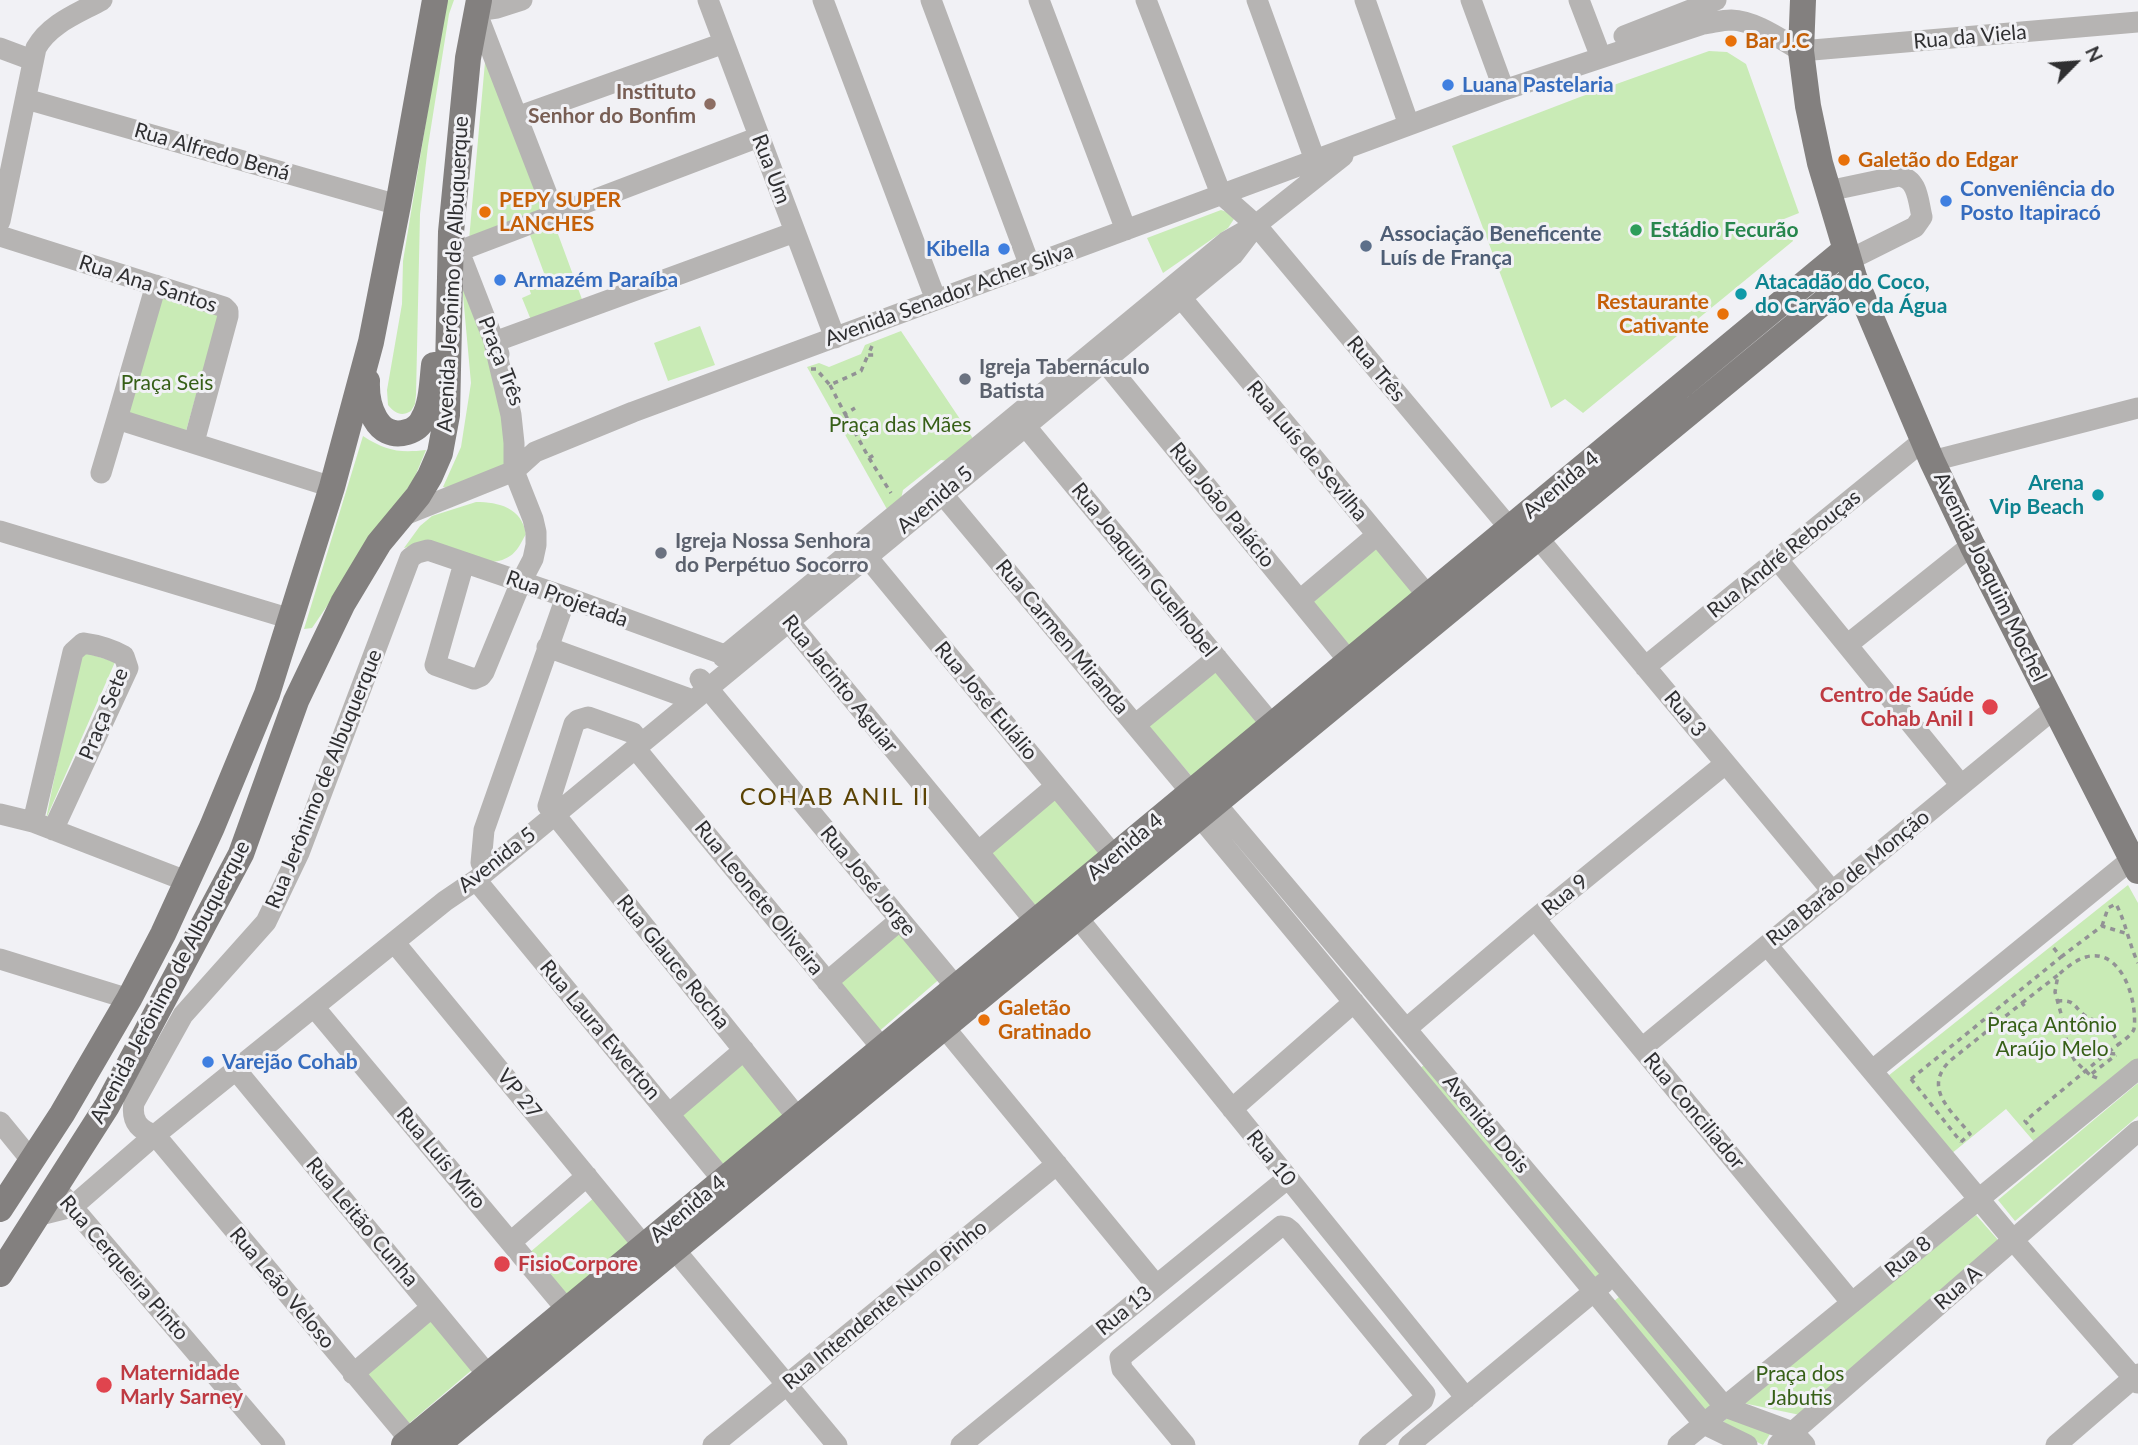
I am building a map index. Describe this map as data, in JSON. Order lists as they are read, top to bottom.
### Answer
{
  "streets": {
    "main road": ["Avenida Jerônimo de Albuquerque", "Avenida 4", "Avenida Joaquim Mochel"],
    "street": [
      "Rua da Viela",
      "Rua Alfredo Bená",
      "Rua Um",
      "Rua Ana Santos",
      "Avenida Senador Acher Silva",
      "Praça Três",
      "Rua Três",
      "Rua Luís de Sevilha",
      "Avenida 5",
      "Rua João Palácio",
      "Rua André Rebouças",
      "Rua Joaquim Guelhobel",
      "Rua Projetada",
      "Rua Carmen Miranda",
      "Rua Jacinto Aguiar",
      "Rua José Eulálio",
      "Praça Sete",
      "Rua 3",
      "Rua Jerônimo de Albuquerque",
      "Rua Barão de Monção",
      "Rua José Jorge",
      "Rua 9",
      "Rua Leonete Oliveira",
      "Rua Glauce Rocha",
      "Rua Laura Ewerton",
      "VP 27",
      "Rua Conciliador",
      "Avenida Dois",
      "Rua Luís Miro",
      "Rua 10",
      "Rua Leitão Cunha",
      "Rua 8",
      "Rua Cerqueira Pinto",
      "Rua Leão Veloso",
      "Rua A",
      "Rua Intendente Nuno Pinho",
      "Rua 13"
    ]
  },
  "crossings": [
    ["Rua da Viela", "Avenida Senador Acher Silva"],
    ["Rua da Viela", "Avenida Joaquim Mochel"],
    ["Rua Alfredo Bená", "Avenida Jerônimo de Albuquerque"],
    ["Rua Um", "Avenida Senador Acher Silva"],
    ["Avenida Jerônimo de Albuquerque", "Avenida Senador Acher Silva"],
    ["Avenida Jerônimo de Albuquerque", "Praça Três"],
    ["Avenida Jerônimo de Albuquerque", "Avenida 5"],
    ["Avenida Jerônimo de Albuquerque", "Rua Jerônimo de Albuquerque"],
    ["Avenida Jerônimo de Albuquerque", "Rua Cerqueira Pinto"],
    ["Avenida Senador Acher Silva", "Praça Três"],
    ["Avenida Senador Acher Silva", "Rua Três"],
    ["Avenida Senador Acher Silva", "Avenida 5"],
    ["Avenida Senador Acher Silva", "Avenida Joaquim Mochel"],
    ["Rua Três", "Avenida 4"],
    ["Rua Três", "Avenida 5"],
    ["Rua Três", "Rua 3"],
    ["Rua Luís de Sevilha", "Avenida 4"],
    ["Rua Luís de Sevilha", "Avenida 5"],
    ["Avenida 4", "Rua João Palácio"],
    ["Avenida 4", "Rua Joaquim Guelhobel"],
    ["Avenida 4", "Avenida Joaquim Mochel"],
    ["Avenida 4", "Rua Carmen Miranda"],
    ["Avenida 4", "Rua Jacinto Aguiar"],
    ["Avenida 4", "Rua José Eulálio"],
    ["Avenida 4", "Rua 3"],
    ["Avenida 4", "Rua José Jorge"],
    ["Avenida 4", "Rua Leonete Oliveira"],
    ["Avenida 4", "Rua Glauce Rocha"],
    ["Avenida 4", "Rua Laura Ewerton"],
    ["Avenida 4", "VP 27"],
    ["Avenida 4", "Avenida Dois"],
    ["Avenida 4", "Rua Luís Miro"],
    ["Avenida 4", "Rua 10"],
    ["Avenida 4", "Rua Leitão Cunha"],
    ["Avenida 4", "Rua Leão Veloso"],
    ["Avenida 5", "Rua João Palácio"],
    ["Avenida 5", "Rua Joaquim Guelhobel"],
    ["Avenida 5", "Rua Projetada"],
    ["Avenida 5", "Rua Carmen Miranda"],
    ["Avenida 5", "Rua Jacinto Aguiar"],
    ["Avenida 5", "Rua José Eulálio"],
    ["Avenida 5", "Rua Jerônimo de Albuquerque"],
    ["Avenida 5", "Rua José Jorge"],
    ["Avenida 5", "Rua Leonete Oliveira"],
    ["Avenida 5", "Rua Glauce Rocha"],
    ["Avenida 5", "Rua Laura Ewerton"],
    ["Avenida 5", "VP 27"],
    ["Avenida 5", "Rua Luís Miro"],
    ["Avenida 5", "Rua Leitão Cunha"],
    ["Avenida 5", "Rua Cerqueira Pinto"],
    ["Avenida 5", "Rua Leão Veloso"],
    ["Rua André Rebouças", "Avenida Joaquim Mochel"],
    ["Rua André Rebouças", "Rua 3"],
    ["Avenida Joaquim Mochel", "Rua Barão de Monção"],
    ["Rua Projetada", "Rua Jerônimo de Albuquerque"],
    ["Rua Carmen Miranda", "Avenida Dois"],
    ["Rua 3", "Rua Barão de Monção"],
    ["Rua 3", "Rua 9"],
    ["Rua Jerônimo de Albuquerque", "Rua Leão Veloso"],
    ["Rua Barão de Monção", "Rua Conciliador"],
    ["Rua 9", "Rua Conciliador"],
    ["Rua 9", "Avenida Dois"],
    ["Rua Conciliador", "Rua 8"],
    ["Avenida Dois", "Rua 8"],
    ["Avenida Dois", "Rua A"],
    ["Rua 10", "Rua 13"]
  ],
  "districts": ["COHAB ANIL II"],
  "parks": [
    "Praça Seis",
    "Praça das Mães",
    "Praça Antônio Araújo Melo",
    "Praça dos Jabutis"
  ],
  "places": [
    "Bar J.C",
    "Luana Pastelaria",
    "Instituto Senhor do Bonfim",
    "Galetão do Edgar",
    "Conveniência do Posto Itapiracó",
    "PEPY SUPER LANCHES",
    "Estádio Fecurão",
    "Associação Beneficente Luís de França",
    "Kibella",
    "Armazém Paraíba",
    "Atacadão do Coco, do Carvão e da Água",
    "Restaurante Cativante",
    "Igreja Tabernáculo Batista",
    "Arena Vip Beach",
    "Igreja Nossa Senhora do Perpétuo Socorro",
    "Centro de Saúde Cohab Anil I",
    "Galetão Gratinado",
    "Varejão Cohab",
    "FisioCorpore",
    "Maternidade Marly Sarney"
  ],
  "north": "top right"
}
